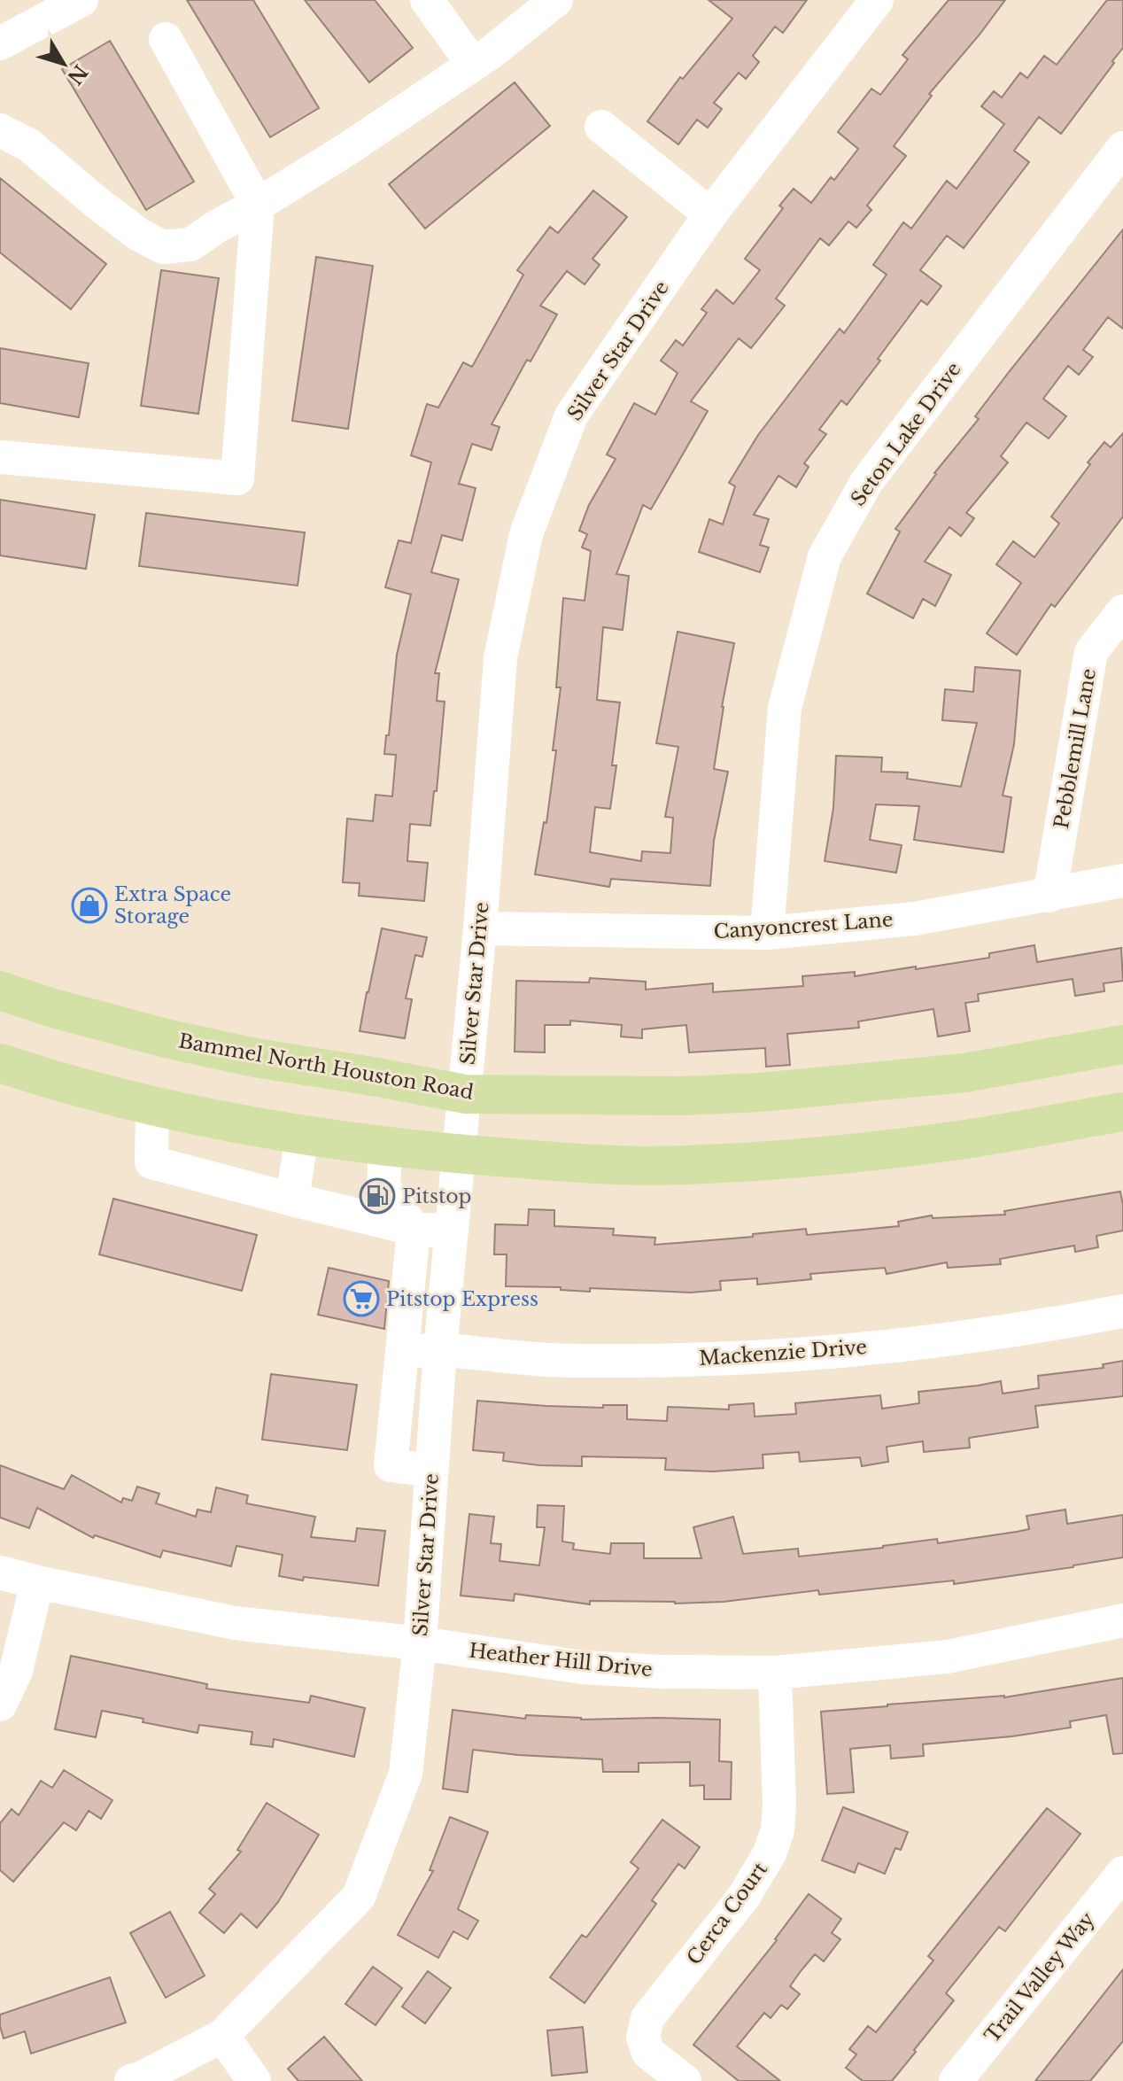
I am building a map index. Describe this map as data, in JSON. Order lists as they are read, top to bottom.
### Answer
{
  "streets": {
    "main road": ["Bammel North Houston Road"],
    "street": [
      "Silver Star Drive",
      "Seton Lake Drive",
      "Pebblemill Lane",
      "Canyoncrest Lane",
      "Mackenzie Drive",
      "Heather Hill Drive",
      "Cerca Court",
      "Trail Valley Way"
    ]
  },
  "crossings": [
    ["Silver Star Drive", "Canyoncrest Lane"],
    ["Silver Star Drive", "Bammel North Houston Road"],
    ["Silver Star Drive", "Mackenzie Drive"],
    ["Silver Star Drive", "Heather Hill Drive"],
    ["Seton Lake Drive", "Canyoncrest Lane"],
    ["Pebblemill Lane", "Canyoncrest Lane"],
    ["Heather Hill Drive", "Cerca Court"]
  ],
  "places": {
    "shop": ["Extra Space Storage"],
    "fuel station": ["Pitstop"],
    "supermarket": ["Pitstop Express"]
  },
  "north": "bottom right"
}
